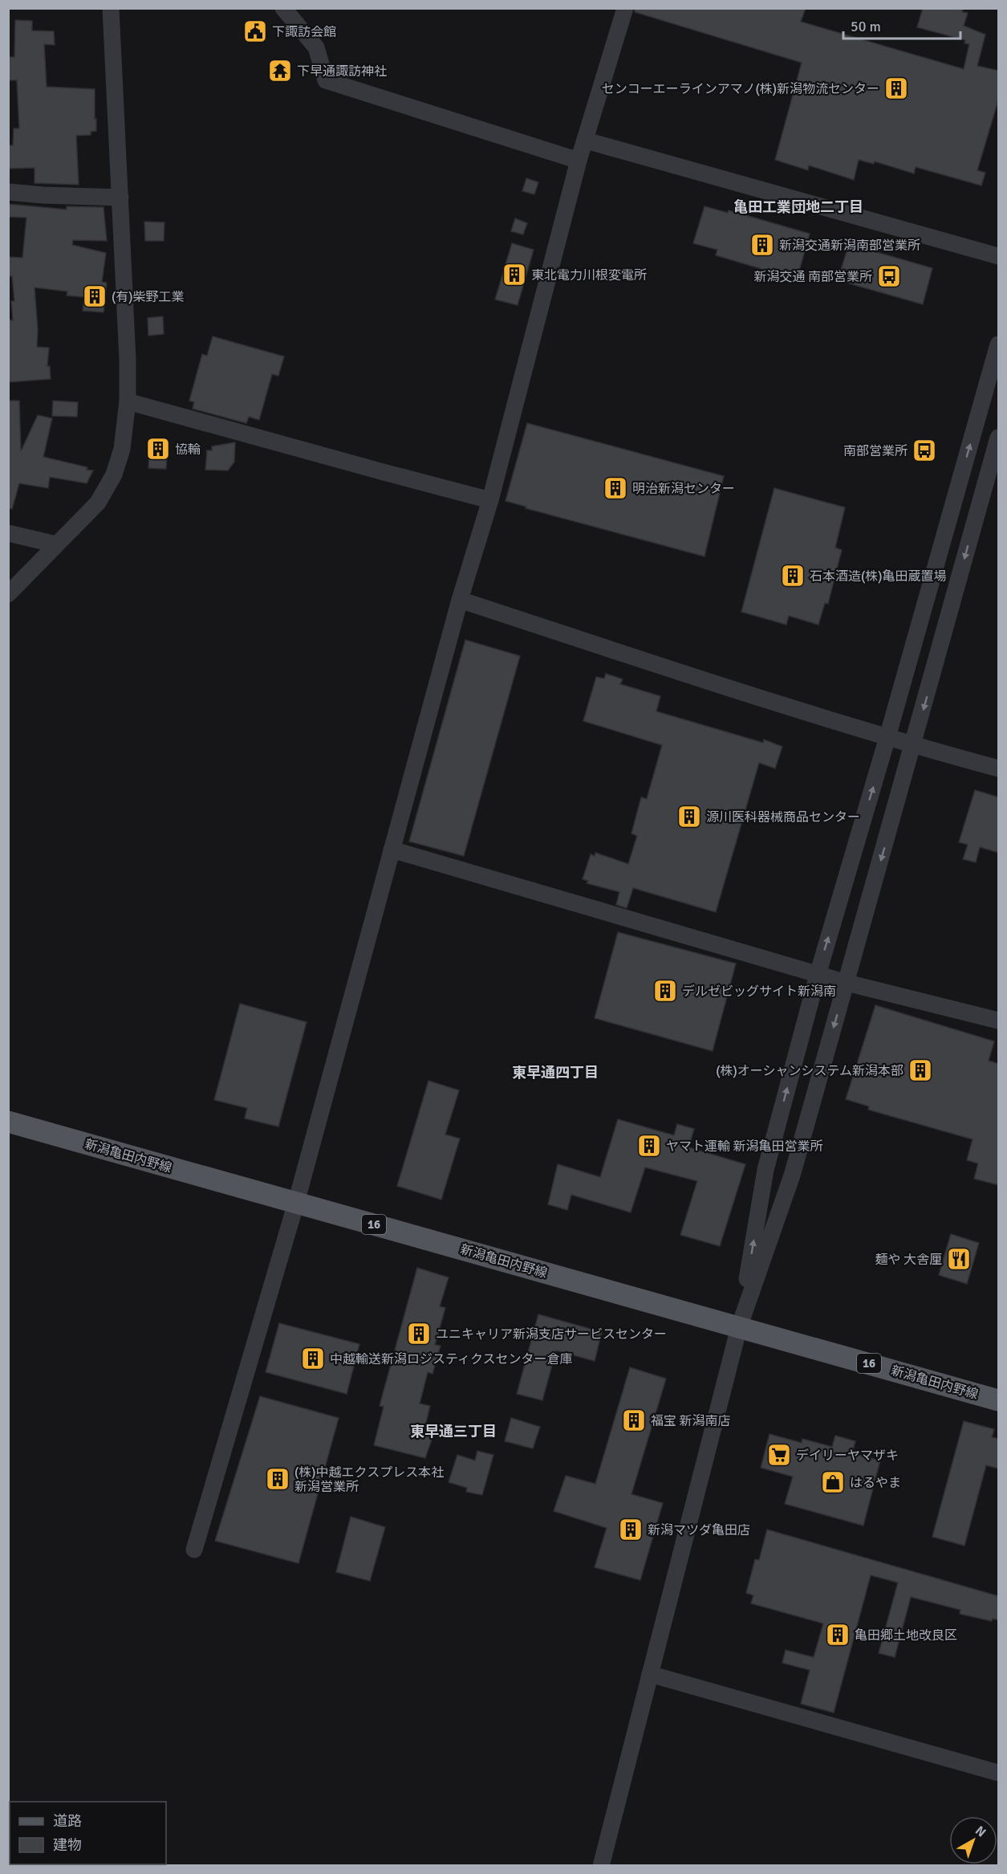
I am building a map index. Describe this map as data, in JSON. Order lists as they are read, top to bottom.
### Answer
{
  "streets": {
    "main road": ["新潟亀田内野線", "16"]
  },
  "districts": ["亀田工業団地二丁目", "東早通四丁目", "東早通三丁目"],
  "places": {
    "public building": ["下諏訪会館"],
    "temple": ["下早通諏訪神社"],
    "building": [
      "センコーエーラインアマノ(株)新潟物流センター",
      "新潟交通新潟南部営業所",
      "東北電力川根変電所",
      "(有)柴野工業",
      "協輪",
      "明治新潟センター",
      "石本酒造(株)亀田蔵置場",
      "源川医科器械商品センター",
      "デルゼビッグサイト新潟南",
      "(株)オーシャンシステム新潟本部",
      "ヤマト運輸 新潟亀田営業所",
      "ユニキャリア新潟支店サービスセンター",
      "中越輸送新潟ロジスティクスセンター倉庫",
      "福宝 新潟南店",
      "(株)中越エクスプレス本社 新潟営業所",
      "新潟マツダ亀田店",
      "亀田郷土地改良区"
    ],
    "bus stop": ["新潟交通 南部営業所", "南部営業所"],
    "restaurant": ["麺や 大舎厘"],
    "supermarket": ["デイリーヤマザキ"],
    "shop": ["はるやま"]
  },
  "legend": ["道路", "建物"],
  "scale_bar": "50 m",
  "north": "top right"
}
